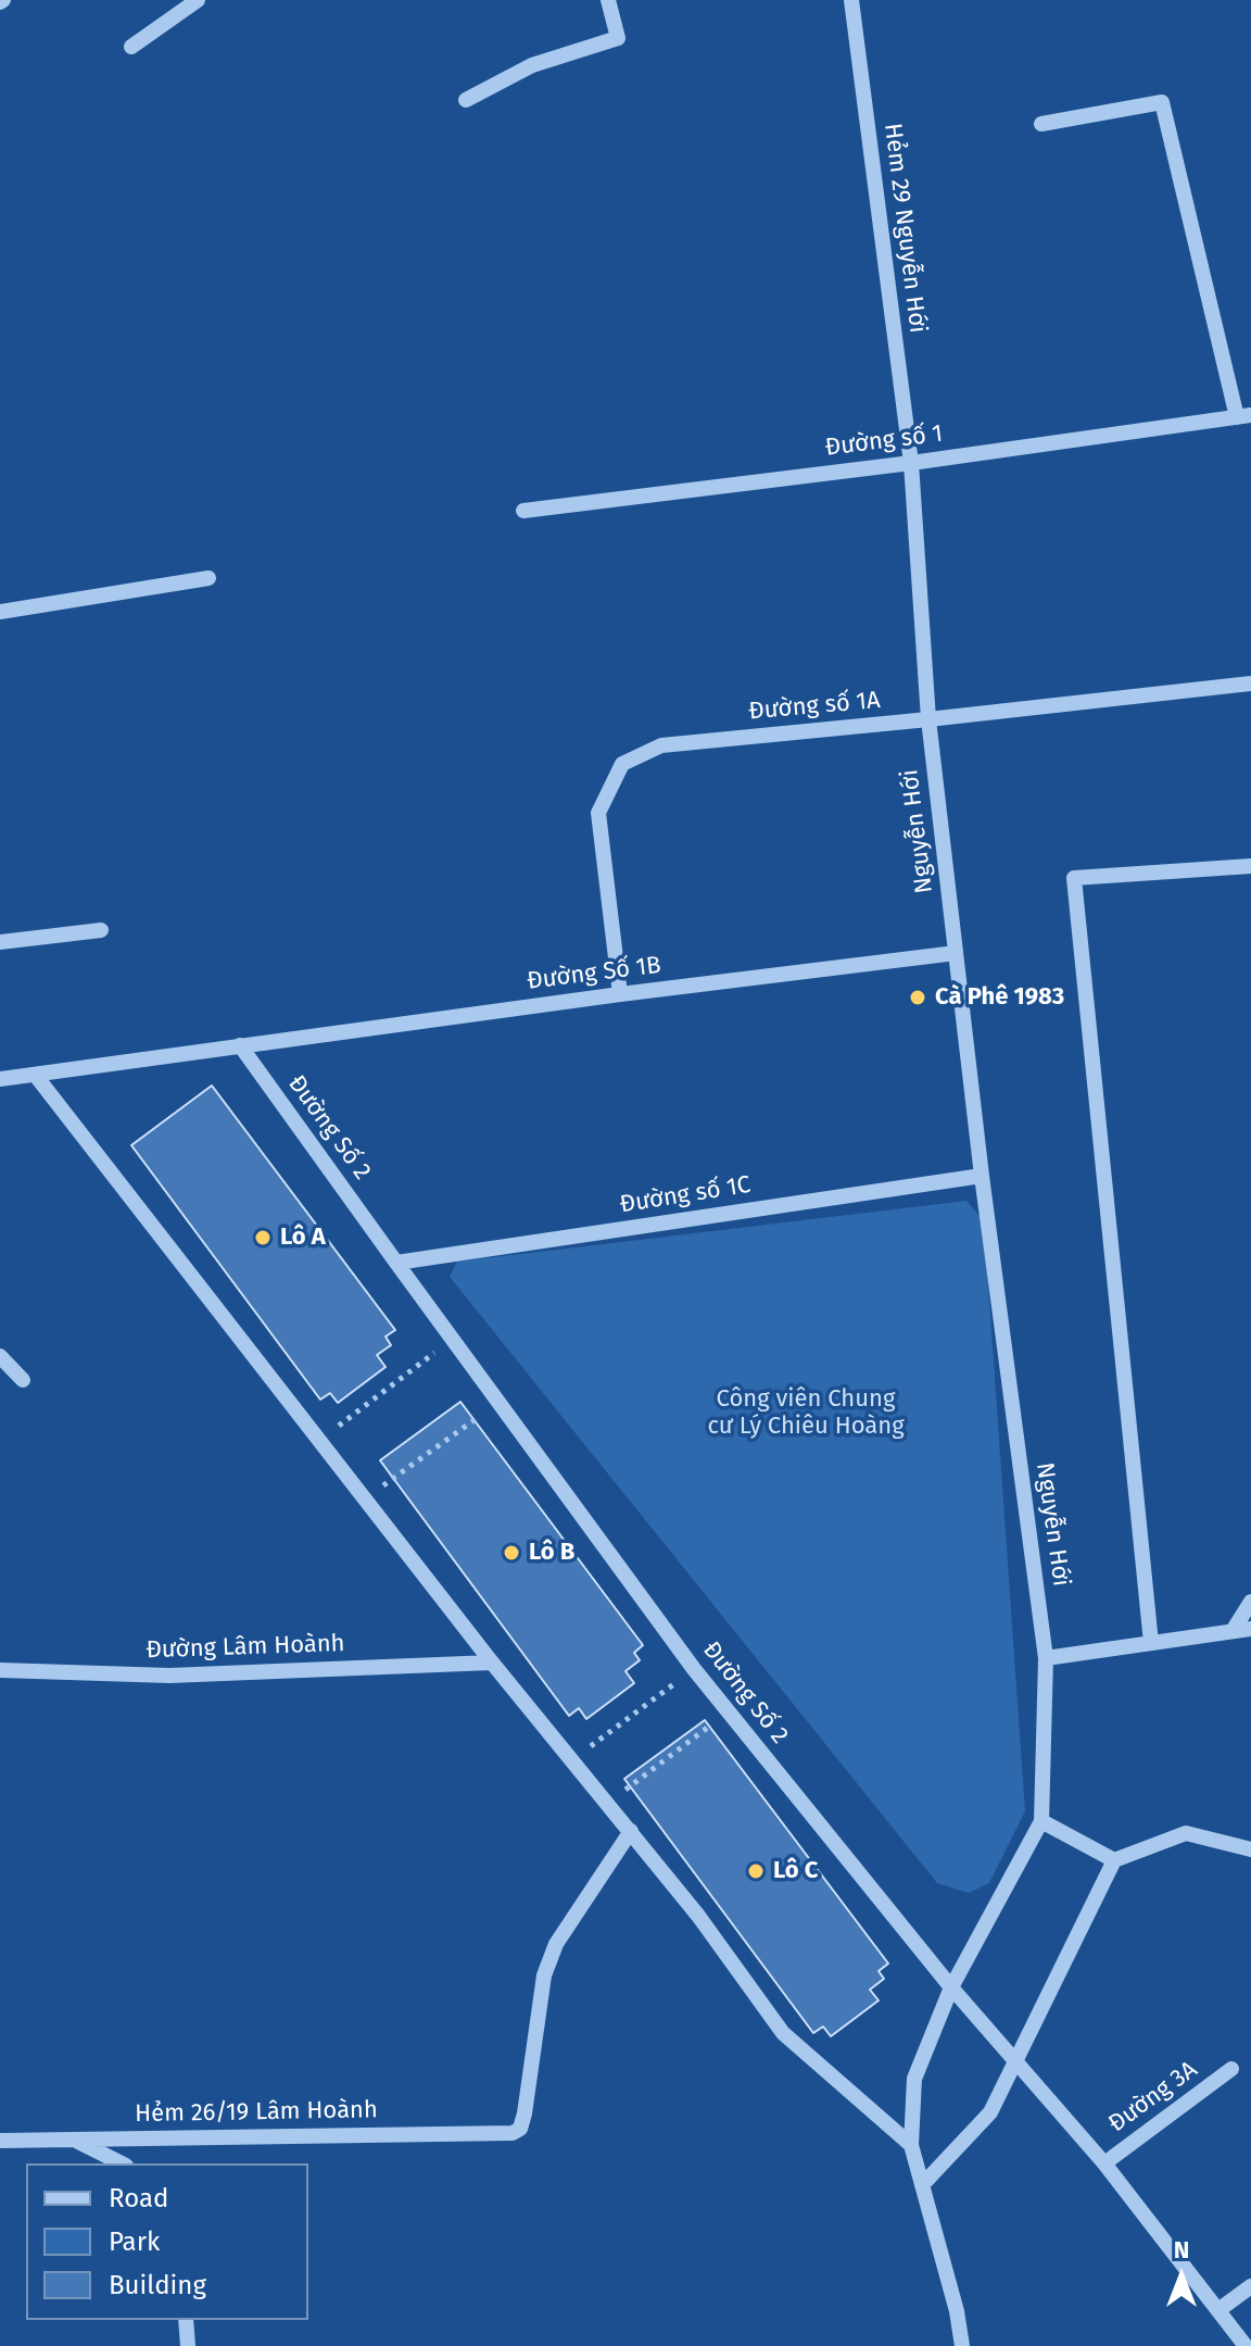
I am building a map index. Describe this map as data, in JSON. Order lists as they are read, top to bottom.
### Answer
{
  "streets": {
    "street": [
      "Hẻm 29 Nguyễn Hới",
      "Đường số 1",
      "Đường số 1A",
      "Nguyễn Hới",
      "Đường Số 1B",
      "Đường Số 2",
      "Đường số 1C",
      "Đường Lâm Hoành",
      "Đường 3A",
      "Hẻm 26/19 Lâm Hoành"
    ]
  },
  "crossings": [
    ["Hẻm 29 Nguyễn Hới", "Đường số 1"],
    ["Hẻm 29 Nguyễn Hới", "Nguyễn Hới"],
    ["Đường số 1", "Nguyễn Hới"],
    ["Đường số 1A", "Nguyễn Hới"],
    ["Đường số 1A", "Đường Số 1B"],
    ["Nguyễn Hới", "Đường Số 1B"],
    ["Nguyễn Hới", "Đường Số 2"],
    ["Nguyễn Hới", "Đường số 1C"],
    ["Đường Số 1B", "Đường Số 2"],
    ["Đường Số 2", "Đường số 1C"],
    ["Đường Số 2", "Đường 3A"]
  ],
  "parks": ["Công viên Chung cư Lý Chiêu Hoàng"],
  "places": [
    "Cà Phê 1983",
    "Lô A",
    "Lô B",
    "Lô C"
  ],
  "legend": ["Road", "Park", "Building"],
  "north": "top"
}
